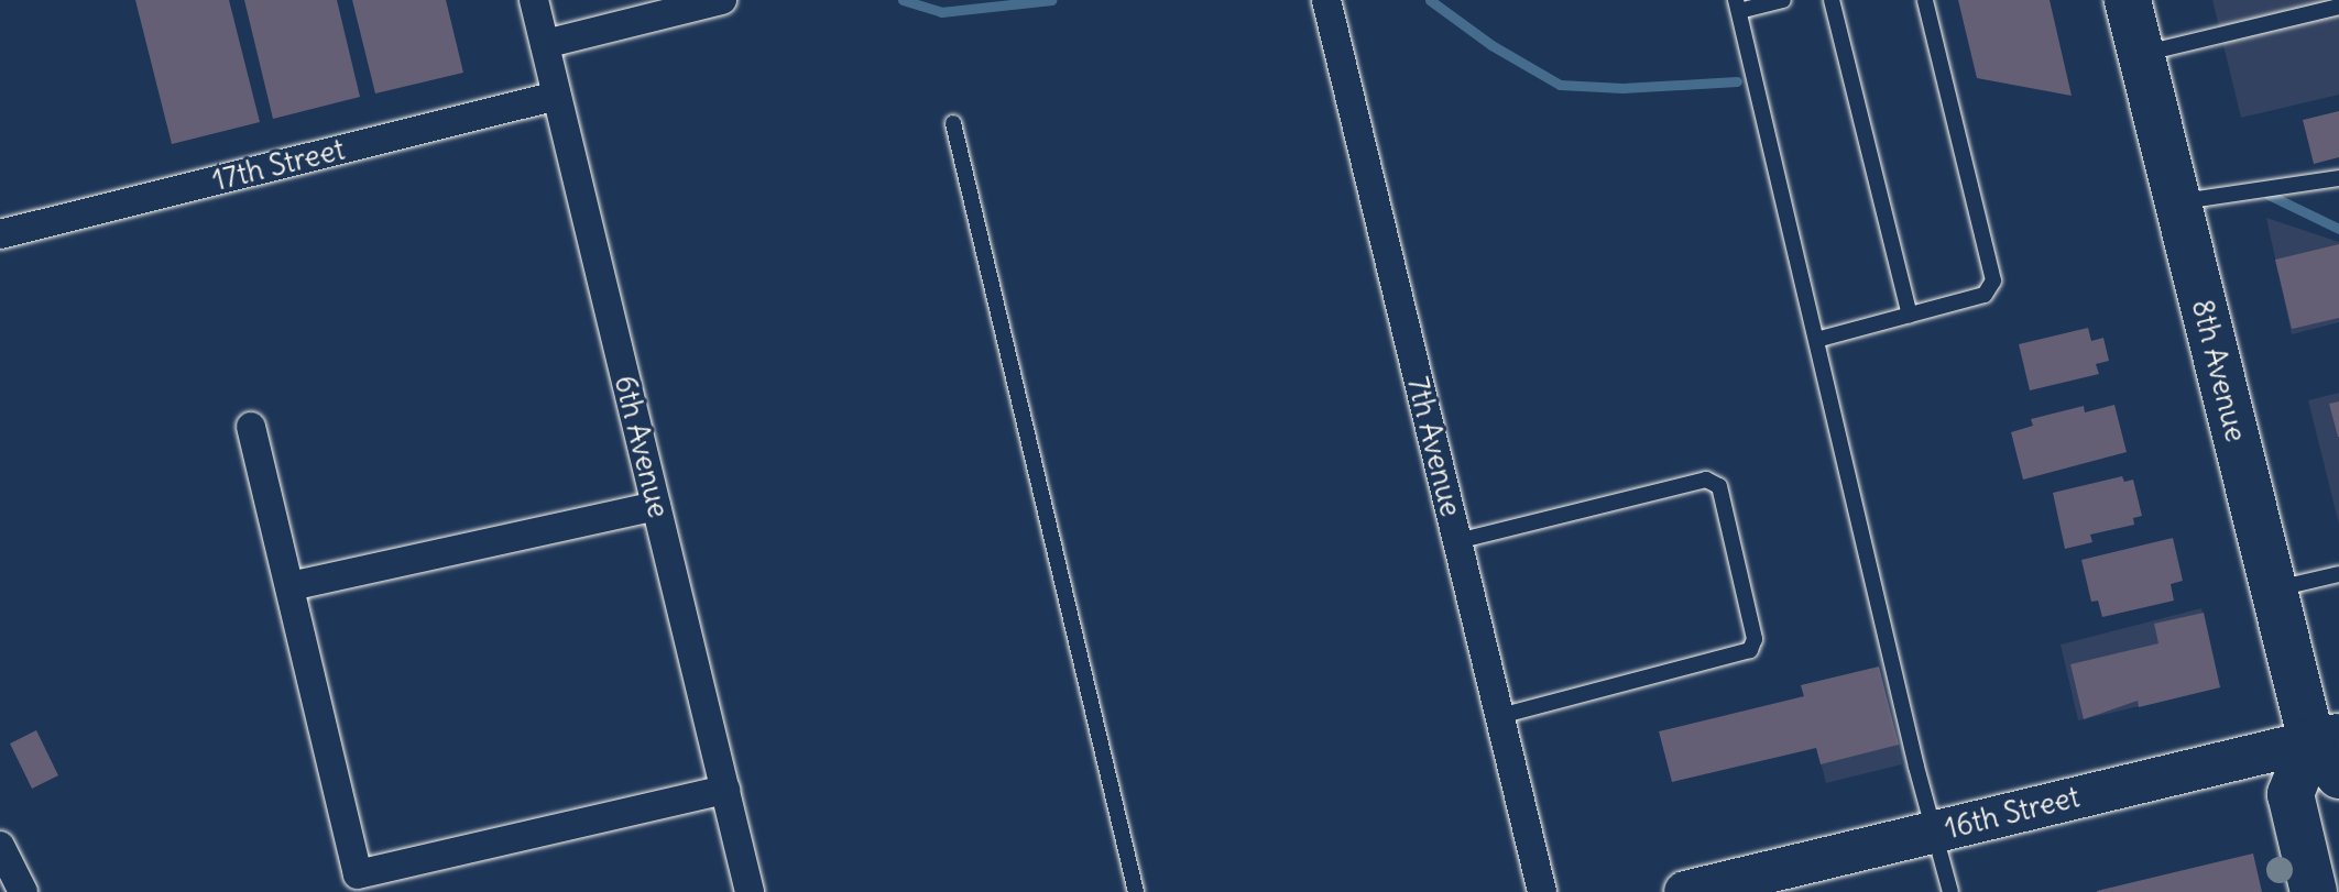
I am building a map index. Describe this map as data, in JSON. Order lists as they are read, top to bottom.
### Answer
{
  "streets": {
    "main road": ["8th Avenue", "16th Street"],
    "street": ["17th Street", "6th Avenue", "7th Avenue"]
  },
  "crossings": [
    ["17th Street", "6th Avenue"],
    ["8th Avenue", "16th Street"]
  ]
}
